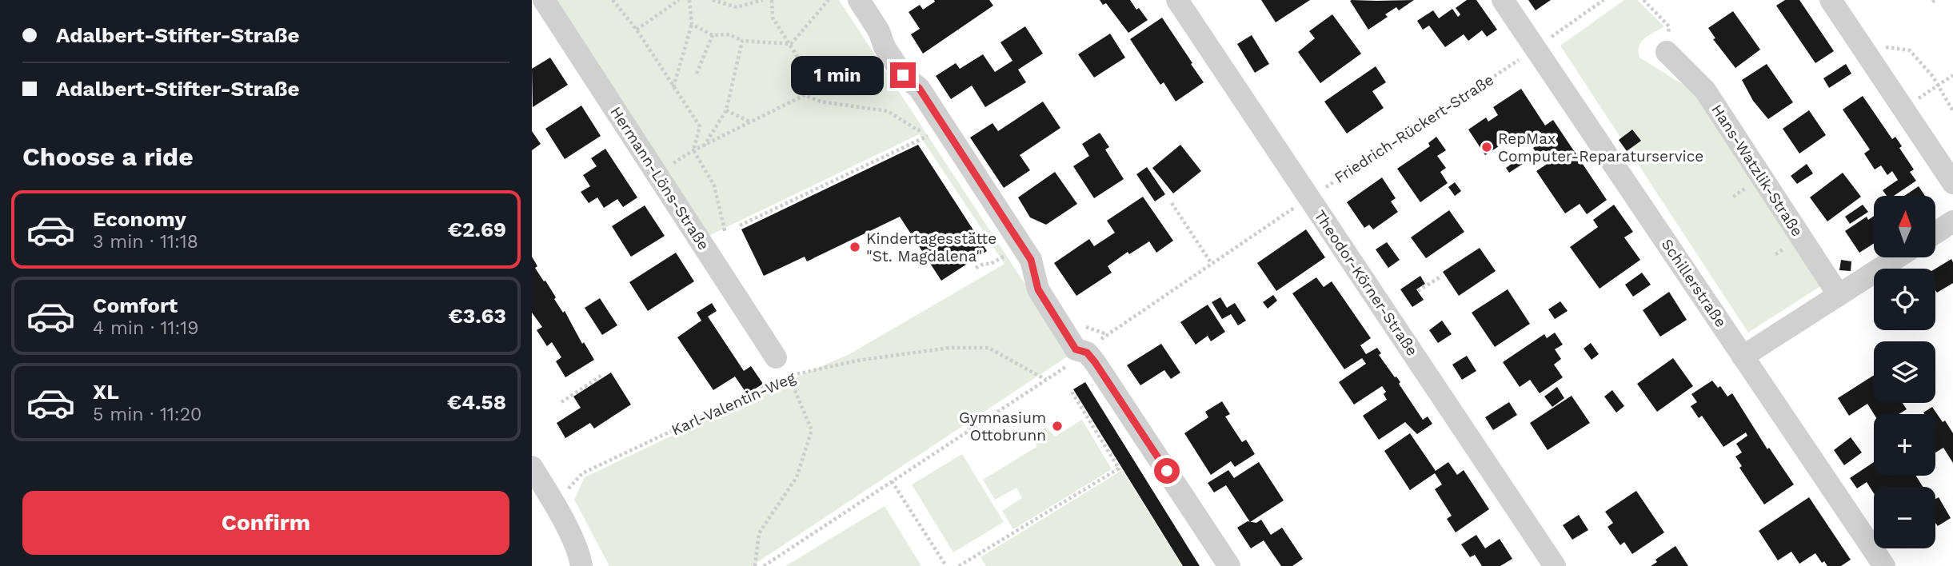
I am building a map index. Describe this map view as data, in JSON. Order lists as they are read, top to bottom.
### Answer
{
  "streets": {
    "street": [
      "Hans-Watzlik-Straße",
      "Hermann-Löns-Straße",
      "Theodor-Körner-Straße",
      "Schillerstraße"
    ],
    "path": ["Friedrich-Rückert-Straße", "Karl-Valentin-Weg"]
  },
  "crossings": [
    ["Friedrich-Rückert-Straße", "Theodor-Körner-Straße"],
    ["Friedrich-Rückert-Straße", "Schillerstraße"]
  ],
  "places": ["RepMax Computer-Reparaturservice", "Kindertagesstätte \"St. Magdalena\"", "Gymnasium Ottobrunn"],
  "north": "top",
  "page": {
    "banner": ["Adalbert-Stifter-Straße", "Adalbert-Stifter-Straße"],
    "bubble": "1 min",
    "heading": "Choose a ride",
    "list": [
      {
        "name": "Economy",
        "note": "3 min · 11:18",
        "value": "€2.69"
      },
      {
        "name": "Comfort",
        "note": "4 min · 11:19",
        "value": "€3.63"
      },
      {
        "name": "XL",
        "note": "5 min · 11:20",
        "value": "€4.58"
      }
    ],
    "map_buttons": ["+", "−"],
    "buttons": "Confirm"
  }
}
